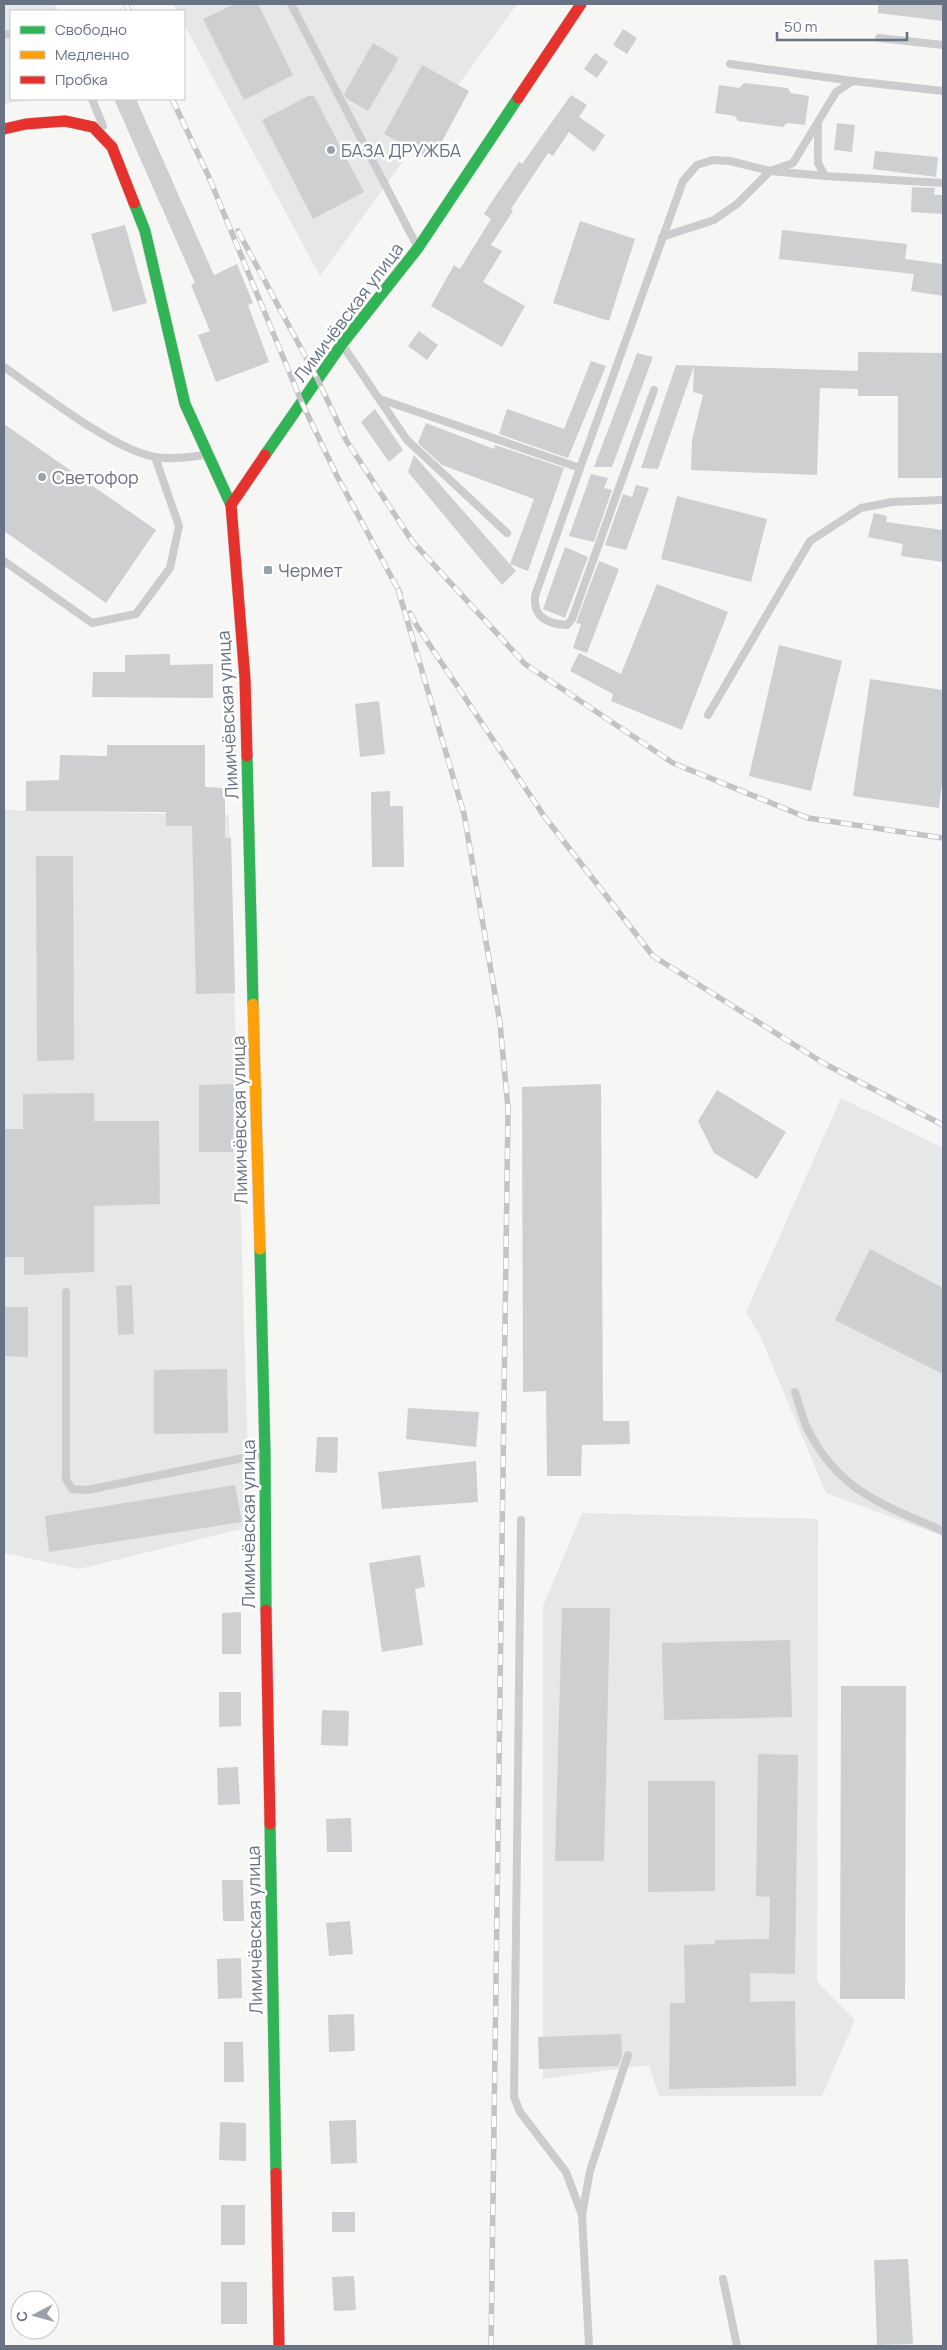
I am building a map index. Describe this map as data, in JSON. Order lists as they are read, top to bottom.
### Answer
{
  "streets": {
    "main road": ["Лимичёвская улица"]
  },
  "places": {
    "other": ["БАЗА ДРУЖБА", "Светофор"],
    "transit": ["Чермет"]
  },
  "legend": ["Свободно", "Медленно", "Пробка"],
  "scale_bar": "50 m",
  "north": "left"
}
